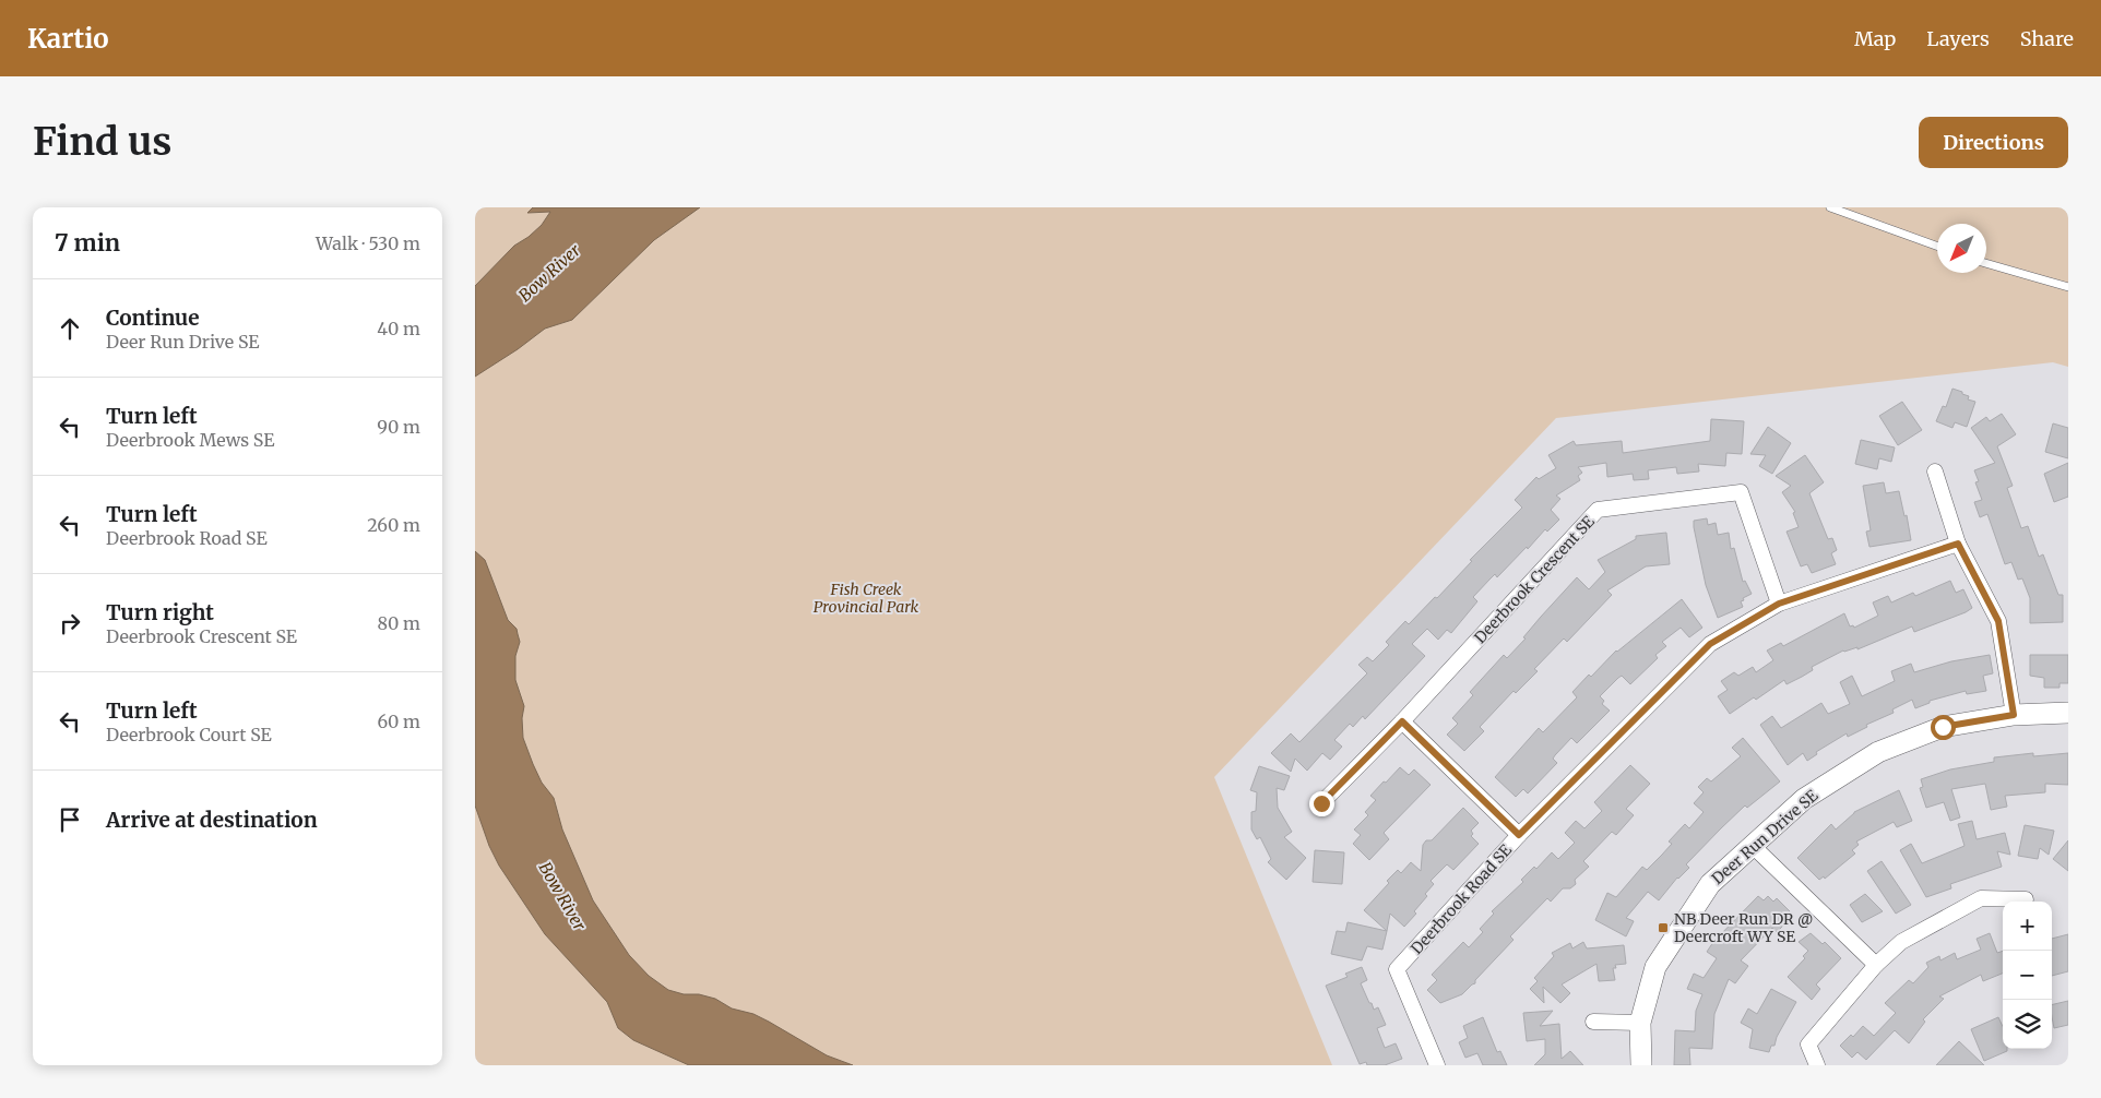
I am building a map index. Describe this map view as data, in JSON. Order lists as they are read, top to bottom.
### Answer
{
  "streets": {
    "street": ["Deerbrook Crescent SE", "Deer Run Drive SE", "Deerbrook Road SE"]
  },
  "crossings": [
    ["Deerbrook Crescent SE", "Deerbrook Road SE"]
  ],
  "water": ["Bow River"],
  "parks": ["Fish Creek Provincial Park"],
  "places": {
    "transit": ["NB Deer Run DR @ Deercroft WY SE"]
  },
  "north": "bottom left",
  "page": {
    "header": "Kartio",
    "nav": ["Map", "Layers", "Share"],
    "buttons": "Directions",
    "title": "Find us",
    "heading": ["7 min", "Walk · 530 m"],
    "list": [
      ["Continue", "Deer Run Drive SE", "40 m"],
      ["Turn left", "Deerbrook Mews SE", "90 m"],
      ["Turn left", "Deerbrook Road SE", "260 m"],
      ["Turn right", "Deerbrook Crescent SE", "80 m"],
      ["Turn left", "Deerbrook Court SE", "60 m"],
      "Arrive at destination"
    ],
    "map_buttons": ["+", "−"]
  }
}
